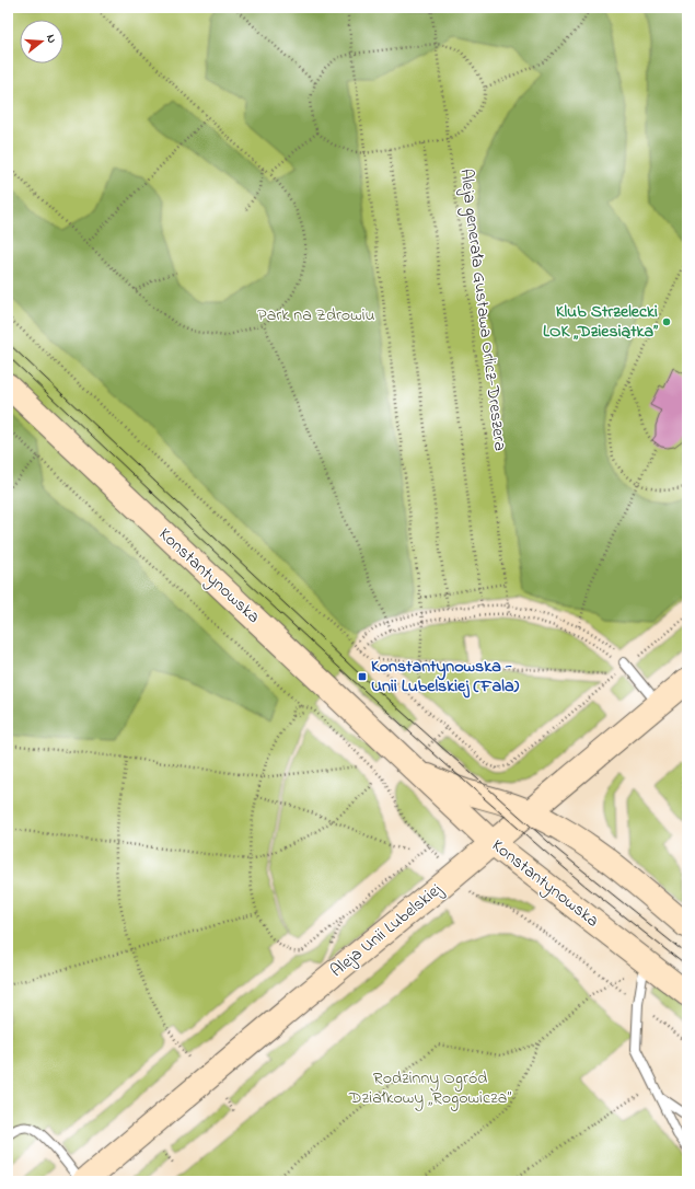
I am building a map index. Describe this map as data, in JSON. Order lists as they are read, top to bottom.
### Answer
{
  "streets": {
    "main road": ["Konstantynowska", "Aleja Unii Lubelskiej"],
    "path": ["Aleja generała Gustawa Orlicz-Dreszera"]
  },
  "crossings": [
    ["Konstantynowska", "Aleja Unii Lubelskiej"]
  ],
  "parks": ["Park na Zdrowiu", "Rodzinny Ogród Działkowy „Rogowicza”"],
  "places": {
    "other": ["Klub Strzelecki LOK „Dziesiątka”"],
    "transit": ["Konstantynowska - Unii Lubelskiej (Fala)"]
  },
  "north": "right"
}
